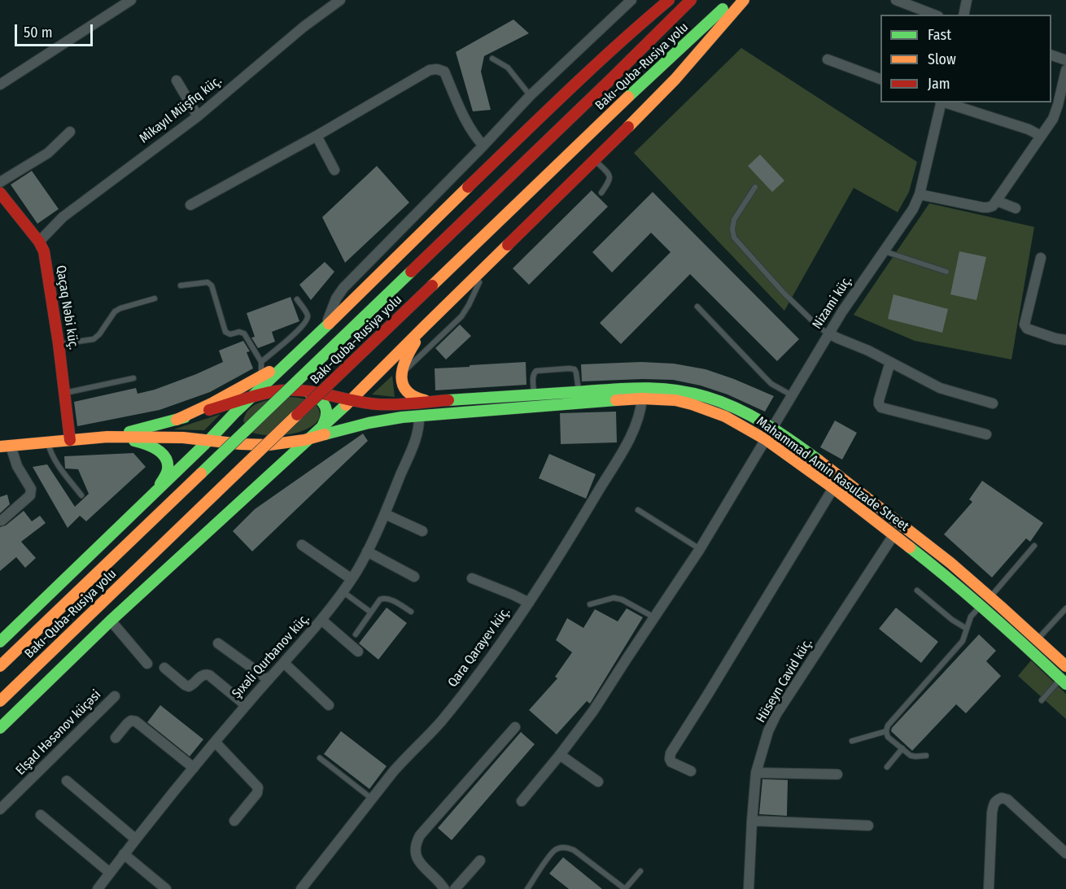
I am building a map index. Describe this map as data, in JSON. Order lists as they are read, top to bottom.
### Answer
{
  "streets": {
    "main road": ["Bakı-Quba-Rusiya yolu", "Qaçaq Nəbi küç.", "Mahammad Amin Rasulzade Street"],
    "street": [
      "Mikayıl Müşfiq küç.",
      "Nizami küç.",
      "Qara Qarayev küç.",
      "Şıxəli Qurbanov küç.",
      "Hüseyn Cavid küç.",
      "Elşad Həsənov küçəsi"
    ]
  },
  "crossings": [
    ["Mikayıl Müşfiq küç.", "Qaçaq Nəbi küç."],
    ["Nizami küç.", "Mahammad Amin Rasulzade Street"],
    ["Mahammad Amin Rasulzade Street", "Qara Qarayev küç."],
    ["Mahammad Amin Rasulzade Street", "Şıxəli Qurbanov küç."],
    ["Mahammad Amin Rasulzade Street", "Hüseyn Cavid küç."]
  ],
  "legend": ["Fast", "Slow", "Jam"],
  "scale_bar": "50 m"
}
